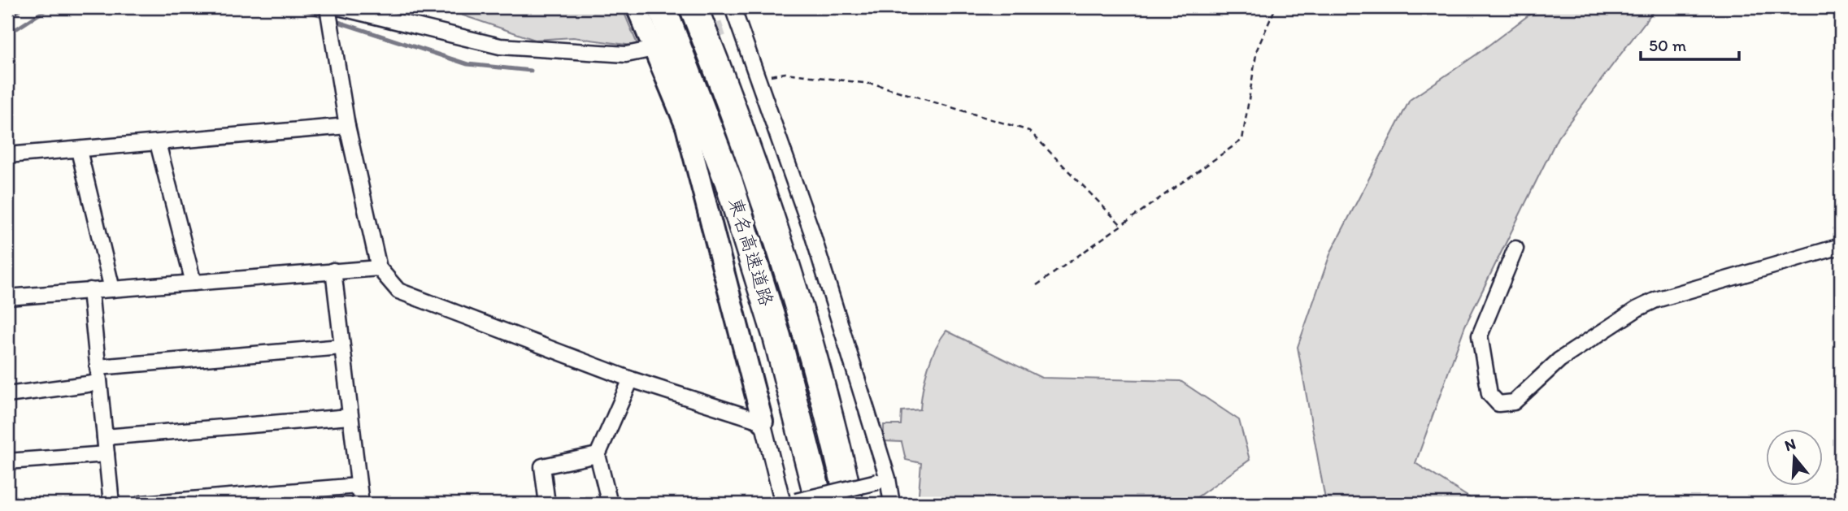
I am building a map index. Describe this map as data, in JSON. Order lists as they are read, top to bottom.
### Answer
{
  "streets": {
    "highway": ["東名高速道路"]
  },
  "scale_bar": "50 m",
  "north": "top"
}
